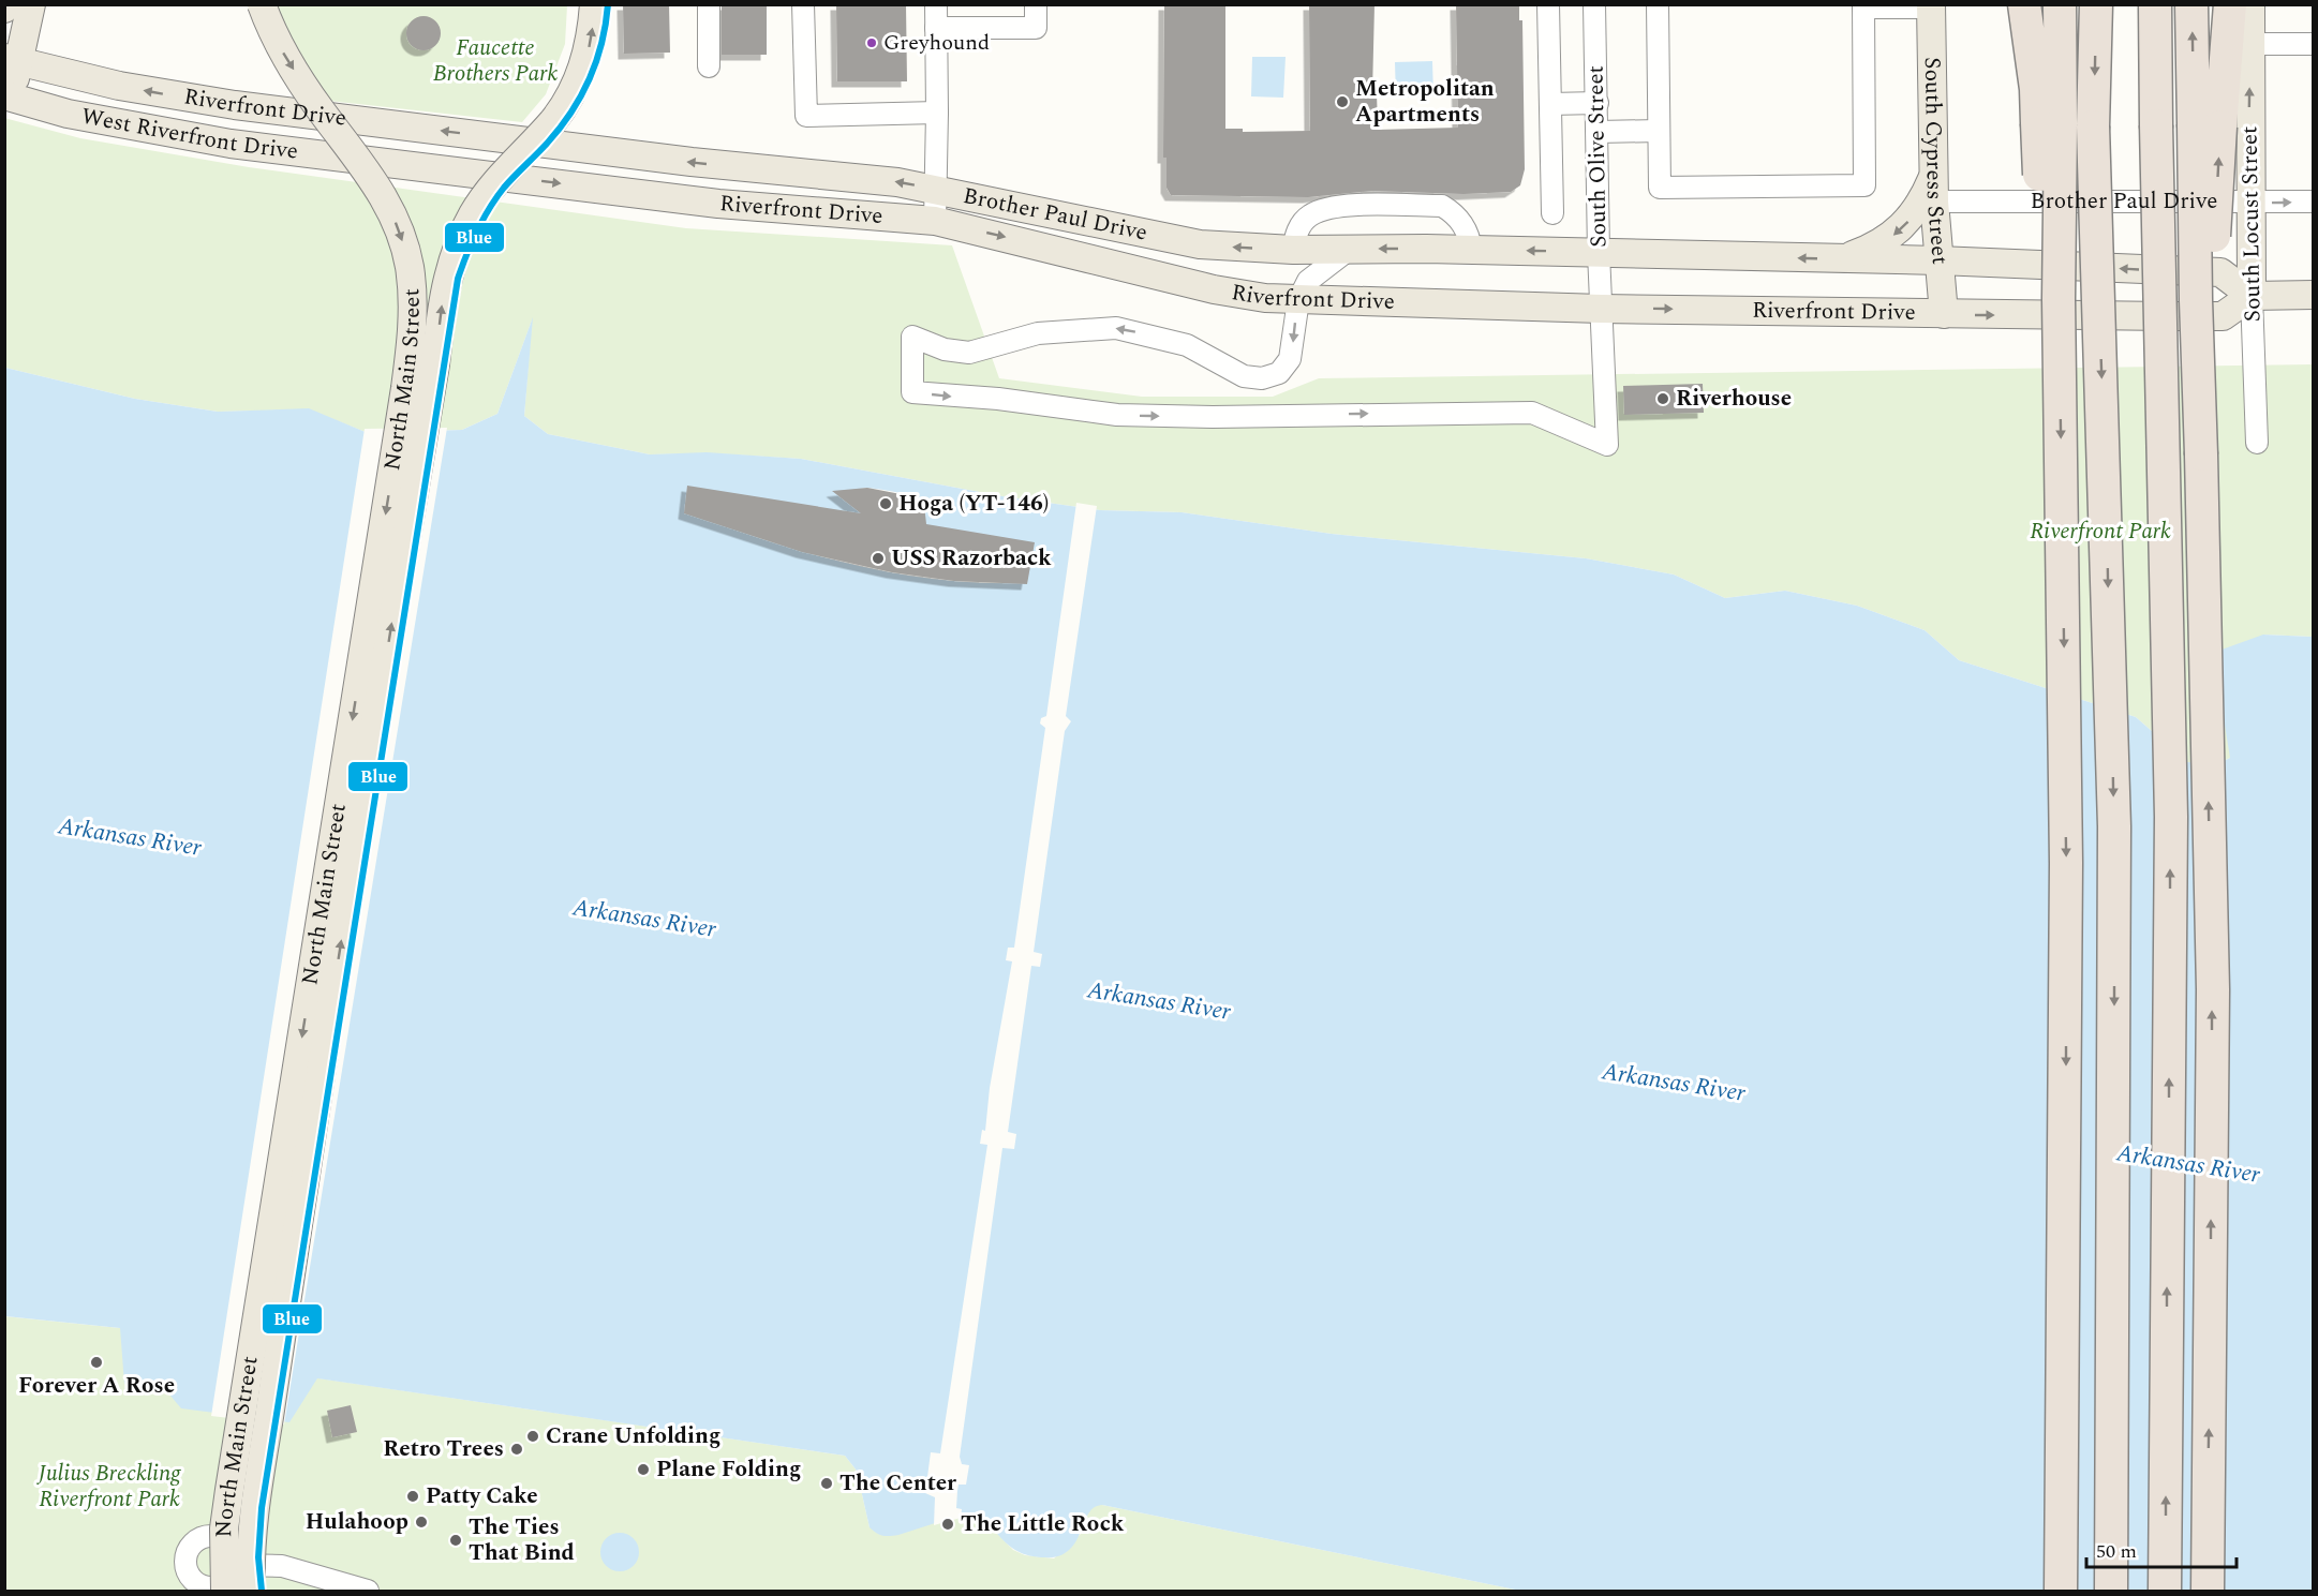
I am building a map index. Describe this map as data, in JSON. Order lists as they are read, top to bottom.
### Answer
{
  "streets": {
    "main road": [
      "Riverfront Drive",
      "West Riverfront Drive",
      "South Cypress Street",
      "Brother Paul Drive",
      "South Locust Street",
      "North Main Street"
    ],
    "street": ["South Olive Street"]
  },
  "crossings": [
    ["Riverfront Drive", "West Riverfront Drive"],
    ["Riverfront Drive", "South Olive Street"],
    ["Riverfront Drive", "South Cypress Street"],
    ["Riverfront Drive", "Brother Paul Drive"],
    ["Riverfront Drive", "South Locust Street"],
    ["South Olive Street", "Brother Paul Drive"],
    ["South Cypress Street", "Brother Paul Drive"],
    ["Brother Paul Drive", "South Locust Street"]
  ],
  "one_way": ["Brother Paul Drive", "South Locust Street"],
  "water": ["Arkansas River"],
  "parks": ["Faucette Brothers Park", "Riverfront Park", "Julius Breckling Riverfront Park"],
  "places": [
    "Greyhound",
    "Metropolitan Apartments",
    "Riverhouse",
    "Hoga (YT-146)",
    "USS Razorback",
    "Forever A Rose",
    "Crane Unfolding",
    "Retro Trees",
    "Plane Folding",
    "The Center",
    "Patty Cake",
    "Hulahoop",
    "The Little Rock",
    "The Ties That Bind"
  ],
  "lines": ["transit line Blue"],
  "scale_bar": "50 m"
}
